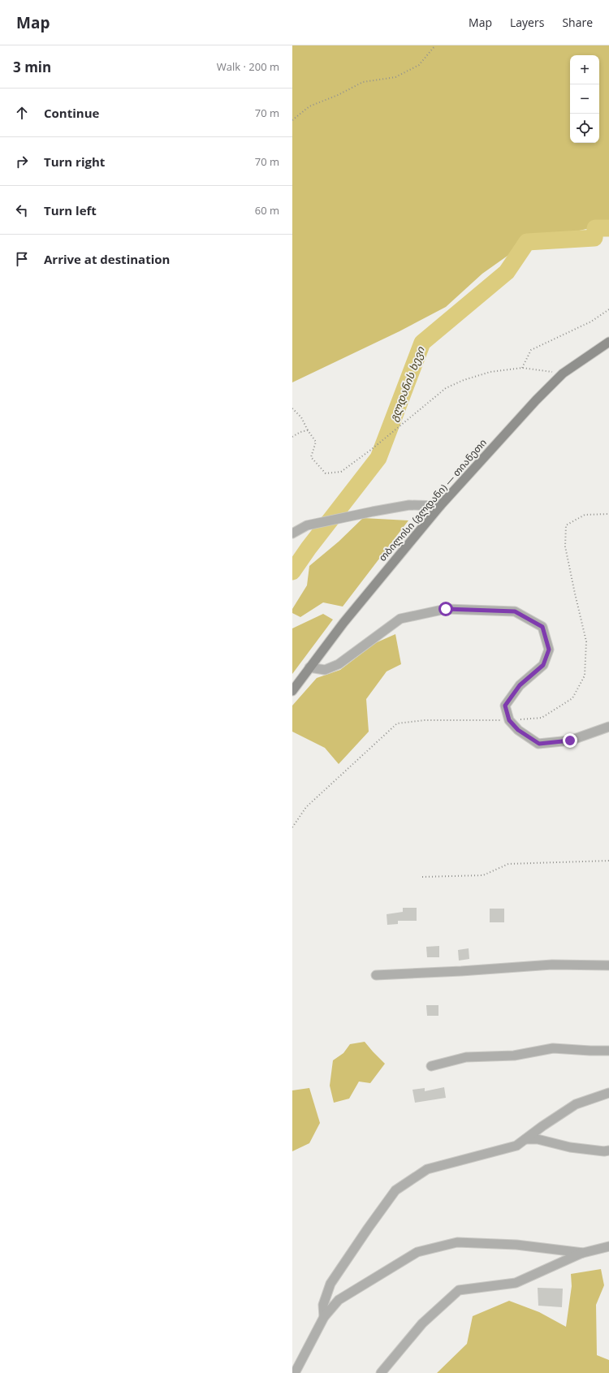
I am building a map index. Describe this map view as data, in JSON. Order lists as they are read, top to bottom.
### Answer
{
  "streets": {
    "main road": ["თბილისი (გლდანი) — თიანეთი"]
  },
  "water": ["გლდანის ხევი"],
  "page": {
    "header": "Map",
    "nav": ["Map", "Layers", "Share"],
    "heading": ["3 min", "Walk · 200 m"],
    "map_buttons": ["+", "−"],
    "list": [
      ["Continue", "70 m"],
      ["Turn right", "70 m"],
      ["Turn left", "60 m"],
      "Arrive at destination"
    ]
  }
}
